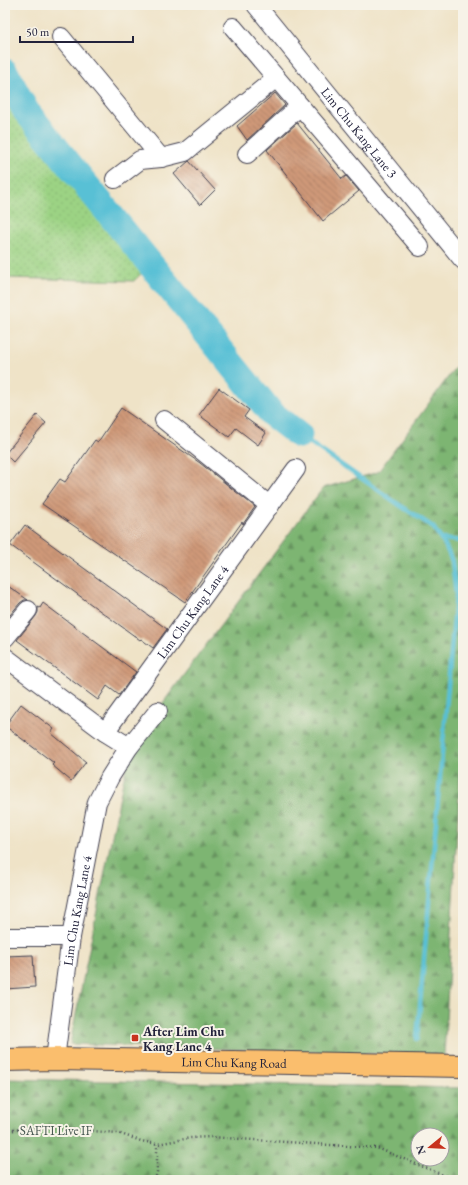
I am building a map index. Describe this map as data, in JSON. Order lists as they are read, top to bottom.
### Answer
{
  "streets": {
    "main road": ["Lim Chu Kang Road"],
    "street": ["Lim Chu Kang Lane 3", "Lim Chu Kang Lane 4"]
  },
  "crossings": [
    ["Lim Chu Kang Lane 4", "Lim Chu Kang Road"]
  ],
  "parks": ["SAFTI Live IF"],
  "places": {
    "transit": ["After Lim Chu Kang Lane 4"]
  },
  "scale_bar": "50 m",
  "north": "left"
}
